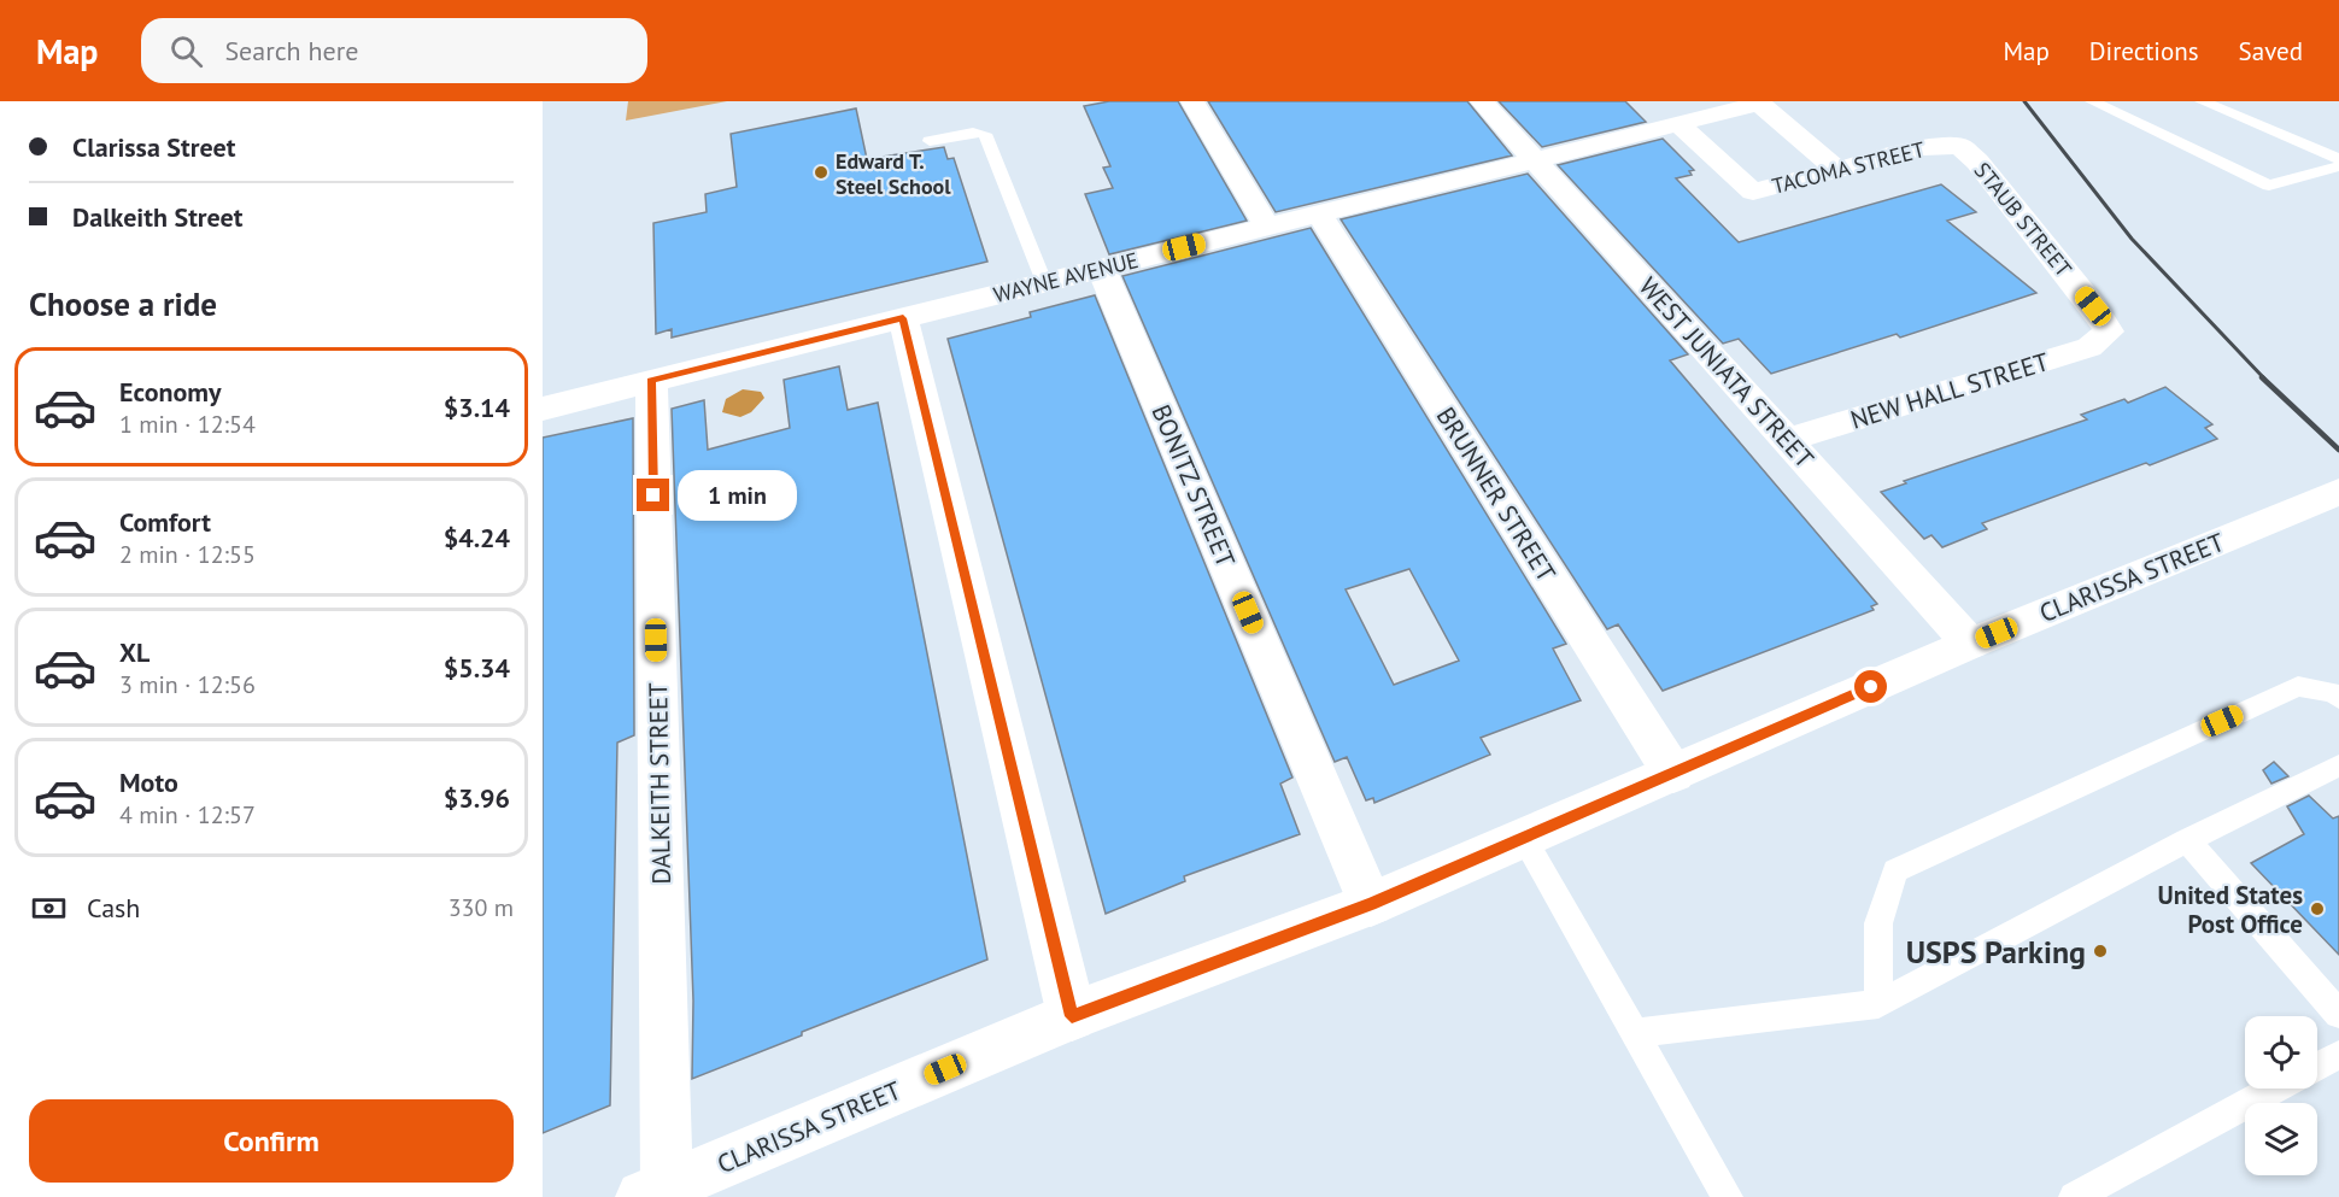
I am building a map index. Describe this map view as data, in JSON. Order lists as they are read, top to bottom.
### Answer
{
  "streets": {
    "street": [
      "TACOMA STREET",
      "STAUB STREET",
      "WAYNE AVENUE",
      "WEST JUNIATA STREET",
      "NEW HALL STREET",
      "BONITZ STREET",
      "BRUNNER STREET",
      "CLARISSA STREET",
      "DALKEITH STREET"
    ]
  },
  "crossings": [
    ["TACOMA STREET", "STAUB STREET"],
    ["TACOMA STREET", "WAYNE AVENUE"],
    ["STAUB STREET", "NEW HALL STREET"],
    ["WAYNE AVENUE", "WEST JUNIATA STREET"],
    ["WAYNE AVENUE", "BONITZ STREET"],
    ["WAYNE AVENUE", "BRUNNER STREET"],
    ["WAYNE AVENUE", "DALKEITH STREET"],
    ["WEST JUNIATA STREET", "NEW HALL STREET"],
    ["WEST JUNIATA STREET", "CLARISSA STREET"],
    ["BONITZ STREET", "CLARISSA STREET"],
    ["BRUNNER STREET", "CLARISSA STREET"],
    ["CLARISSA STREET", "DALKEITH STREET"]
  ],
  "places": ["Edward T. Steel School", "United States Post Office", "USPS Parking"],
  "page": {
    "header": "Map",
    "search": "Search here",
    "nav": ["Map", "Directions", "Saved"],
    "banner": ["Clarissa Street", "Dalkeith Street"],
    "heading": "Choose a ride",
    "list": [
      {
        "name": "Economy",
        "note": "1 min · 12:54",
        "value": "$3.14"
      },
      {
        "name": "Comfort",
        "note": "2 min · 12:55",
        "value": "$4.24"
      },
      {
        "name": "XL",
        "note": "3 min · 12:56",
        "value": "$5.34"
      },
      {
        "name": "Moto",
        "note": "4 min · 12:57",
        "value": "$3.96"
      }
    ],
    "bubble": "1 min",
    "pay": ["Cash", "330 m"],
    "buttons": "Confirm"
  }
}
